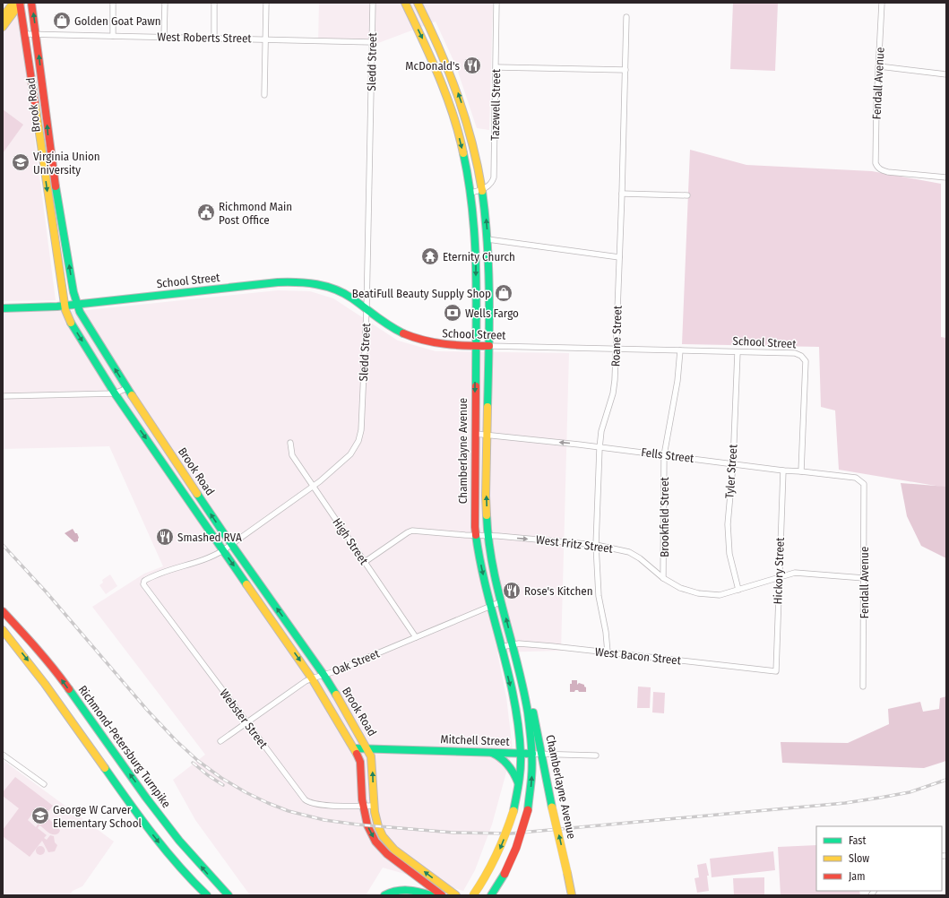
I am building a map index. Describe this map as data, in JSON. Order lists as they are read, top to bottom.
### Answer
{
  "streets": {
    "main road": [
      "Brook Road",
      "School Street",
      "Chamberlayne Avenue",
      "Mitchell Street",
      "Richmond-Petersburg Turnpike"
    ],
    "street": [
      "West Roberts Street",
      "Sledd Street",
      "Fendall Avenue",
      "Tazewell Street",
      "Roane Street",
      "Fells Street",
      "Tyler Street",
      "Brookfield Street",
      "High Street",
      "West Fritz Street",
      "Hickory Street",
      "West Bacon Street",
      "Oak Street",
      "Webster Street"
    ]
  },
  "crossings": [
    ["West Roberts Street", "Sledd Street"],
    ["West Roberts Street", "Brook Road"],
    ["Sledd Street", "Brook Road"],
    ["Sledd Street", "School Street"],
    ["Sledd Street", "High Street"],
    ["Sledd Street", "Webster Street"],
    ["Fendall Avenue", "Fells Street"],
    ["Fendall Avenue", "West Fritz Street"],
    ["Brook Road", "School Street"],
    ["Brook Road", "Oak Street"],
    ["Brook Road", "Webster Street"],
    ["Brook Road", "Mitchell Street"],
    ["Tazewell Street", "Chamberlayne Avenue"],
    ["School Street", "Roane Street"],
    ["School Street", "Chamberlayne Avenue"],
    ["School Street", "Fells Street"],
    ["School Street", "Tyler Street"],
    ["School Street", "Brookfield Street"],
    ["Roane Street", "Fells Street"],
    ["Roane Street", "West Fritz Street"],
    ["Roane Street", "West Bacon Street"],
    ["Chamberlayne Avenue", "Fells Street"],
    ["Chamberlayne Avenue", "West Fritz Street"],
    ["Chamberlayne Avenue", "West Bacon Street"],
    ["Chamberlayne Avenue", "Oak Street"],
    ["Chamberlayne Avenue", "Mitchell Street"],
    ["Fells Street", "Tyler Street"],
    ["Fells Street", "Brookfield Street"],
    ["Fells Street", "Hickory Street"],
    ["Tyler Street", "West Fritz Street"],
    ["Brookfield Street", "West Fritz Street"],
    ["High Street", "West Fritz Street"],
    ["High Street", "Oak Street"],
    ["West Fritz Street", "Hickory Street"],
    ["Hickory Street", "West Bacon Street"],
    ["Oak Street", "Webster Street"]
  ],
  "places": {
    "shop": ["Golden Goat Pawn", "BeatiFull Beauty Supply Shop"],
    "restaurant": ["McDonald's", "Smashed RVA", "Rose's Kitchen"],
    "school or university": ["Virginia Union University", "George W Carver Elementary School"],
    "public building": ["Richmond Main Post Office"],
    "temple": ["Eternity Church"],
    "bank": ["Wells Fargo"]
  },
  "legend": ["Fast", "Slow", "Jam"]
}
